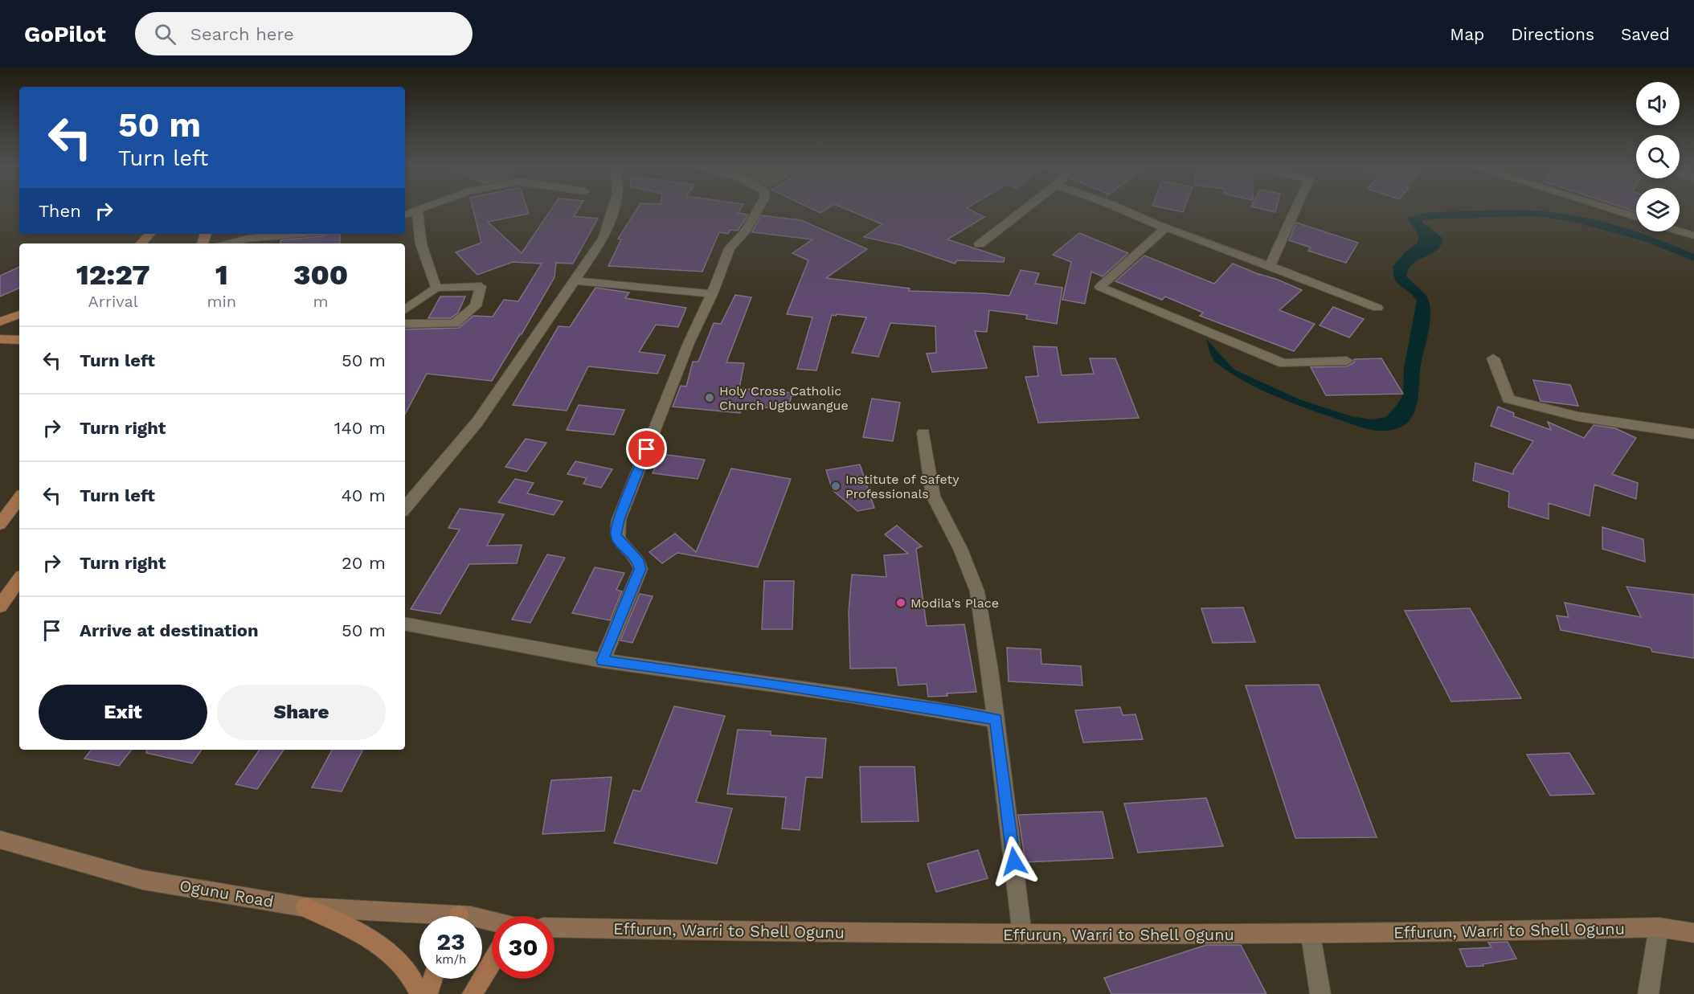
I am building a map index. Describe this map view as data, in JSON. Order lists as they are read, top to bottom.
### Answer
{
  "streets": {
    "street": ["Ogunu Road", "Effurun, Warri to Shell Ogunu"]
  },
  "places": ["Holy Cross Catholic Church Ugbuwangue", "Institute of Safety Professionals", "Modila's Place"],
  "page": {
    "header": "GoPilot",
    "search": "Search here",
    "nav": ["Map", "Directions", "Saved"],
    "turn": ["50 m", "Turn left"],
    "then": "Then",
    "eta": [
      "12:27",
      "Arrival",
      "1",
      "min",
      "300",
      "m"
    ],
    "list": [
      {
        "name": "Turn left",
        "value": "50 m"
      },
      {
        "name": "Turn right",
        "value": "140 m"
      },
      {
        "name": "Turn left",
        "value": "40 m"
      },
      {
        "name": "Turn right",
        "value": "20 m"
      },
      {
        "name": "Arrive at destination",
        "value": "50 m"
      }
    ],
    "buttons": ["Exit", "Share"],
    "speed": "23 km/h",
    "limit": "30"
  }
}
